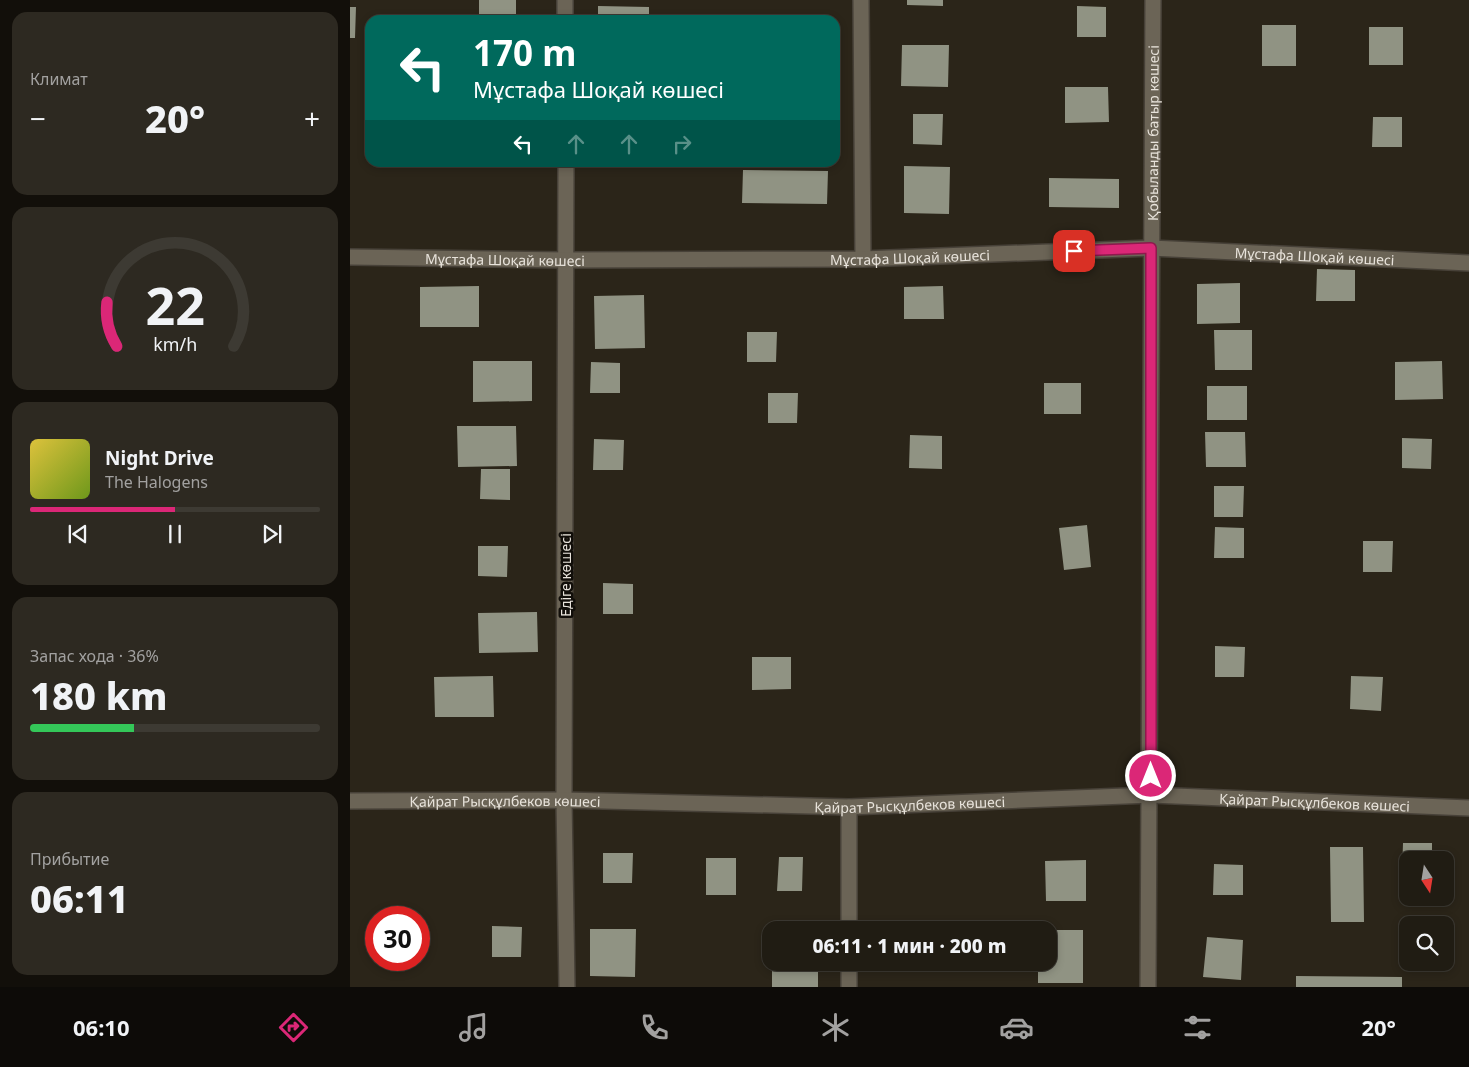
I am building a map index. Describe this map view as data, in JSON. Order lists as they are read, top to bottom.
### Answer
{
  "streets": {
    "street": [
      "Қобыланды батыр көшесі",
      "Мұстафа Шоқай көшесі",
      "Едіге көшесі",
      "Қайрат Рысқұлбеков көшесі"
    ]
  },
  "crossings": [
    ["Қобыланды батыр көшесі", "Мұстафа Шоқай көшесі"],
    ["Қобыланды батыр көшесі", "Қайрат Рысқұлбеков көшесі"],
    ["Мұстафа Шоқай көшесі", "Едіге көшесі"],
    ["Едіге көшесі", "Қайрат Рысқұлбеков көшесі"]
  ],
  "north": "bottom",
  "page": {
    "tile": [
      "Климат",
      ["Запас хода · 36%", "180 km"],
      ["Прибытие", "06:11"]
    ],
    "turn": ["170 m", "Мұстафа Шоқай көшесі"],
    "heat": ["−", "20°", "+"],
    "song": ["Night Drive", "The Halogens"],
    "limit": "30",
    "trip": "06:11 · 1 мин · 200 m",
    "tabs": ["06:10", "20°"],
    "gauge": ["22", "km/h"]
  }
}
